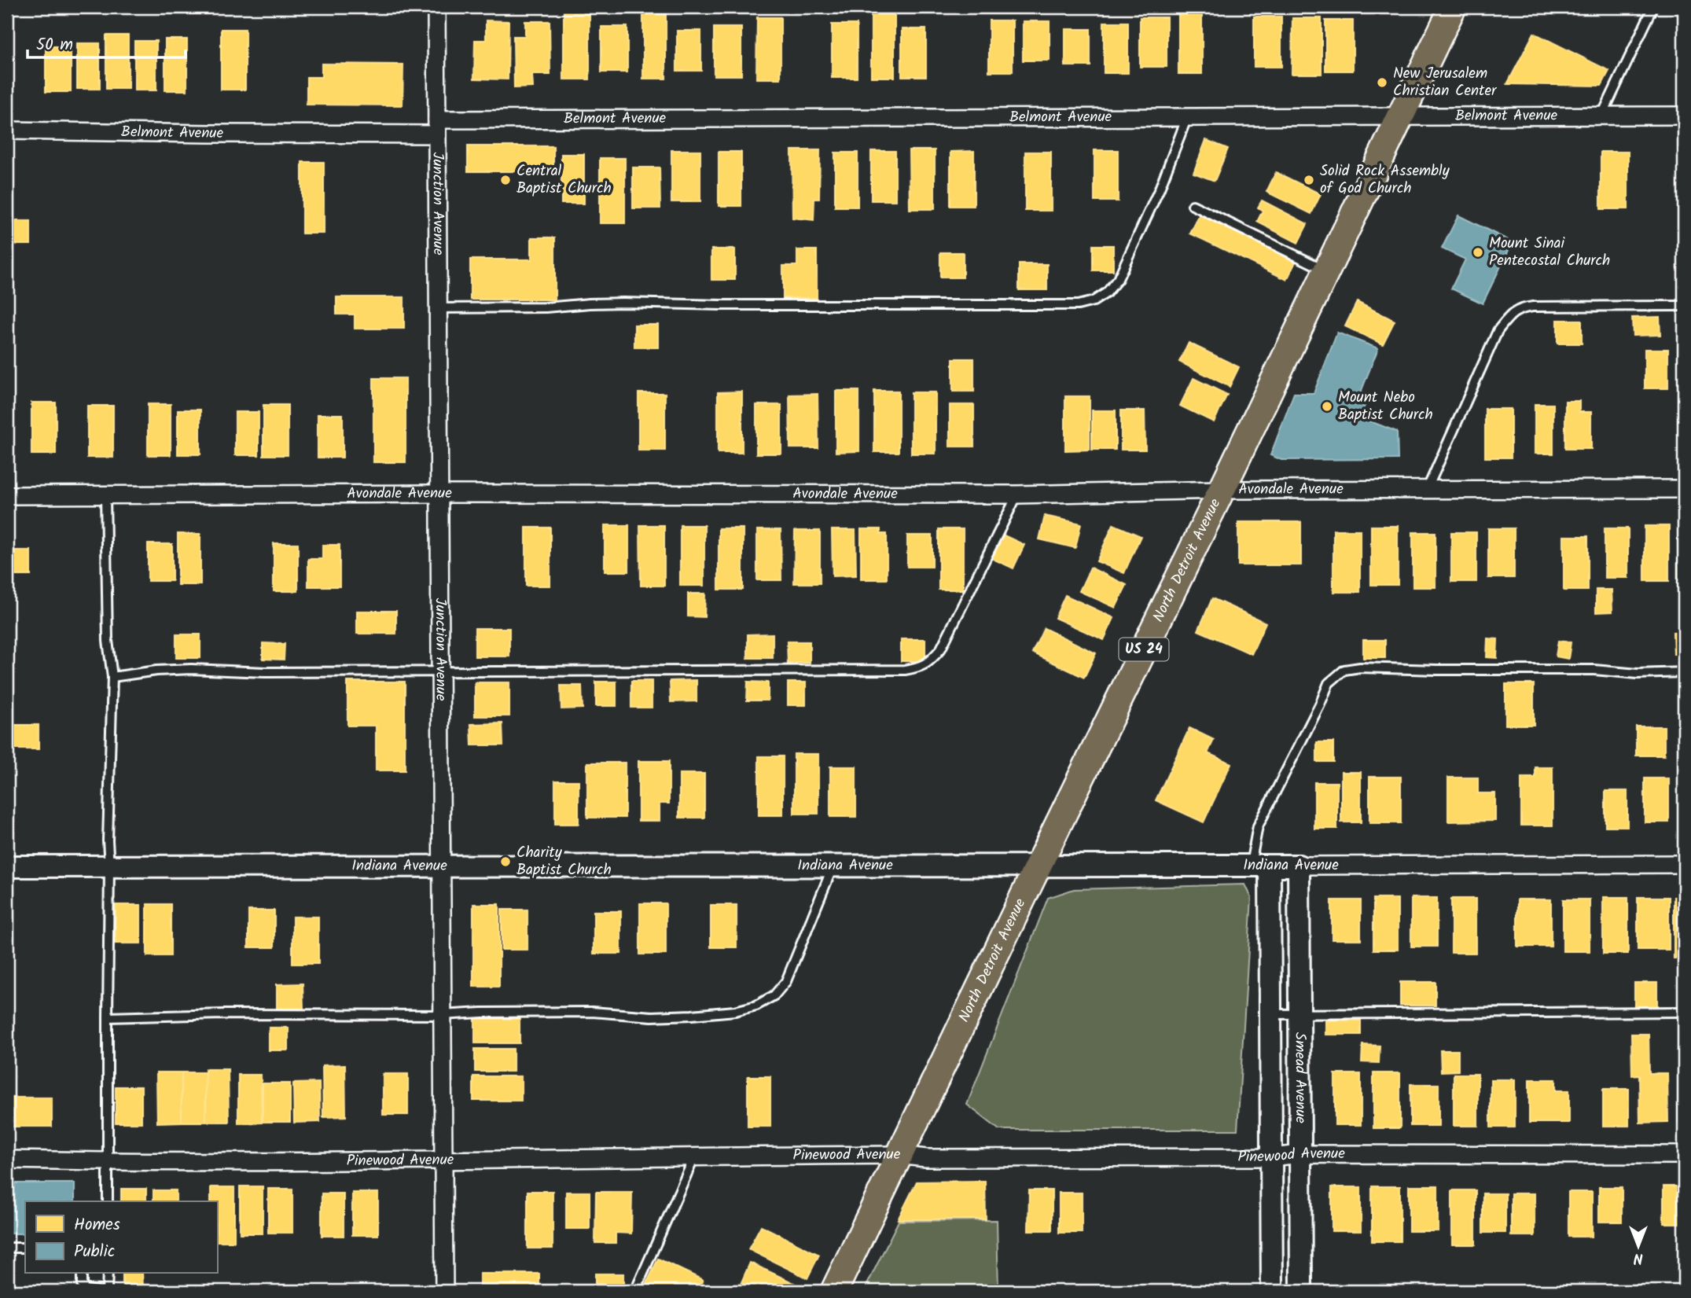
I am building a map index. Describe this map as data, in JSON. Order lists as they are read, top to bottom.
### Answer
{
  "streets": {
    "main road": ["North Detroit Avenue", "US 24"],
    "street": [
      "Belmont Avenue",
      "Junction Avenue",
      "Avondale Avenue",
      "Indiana Avenue",
      "Smead Avenue",
      "Pinewood Avenue"
    ]
  },
  "crossings": [
    ["Belmont Avenue", "Junction Avenue"],
    ["Belmont Avenue", "North Detroit Avenue"],
    ["Junction Avenue", "Avondale Avenue"],
    ["Junction Avenue", "Indiana Avenue"],
    ["Junction Avenue", "Pinewood Avenue"],
    ["Avondale Avenue", "North Detroit Avenue"],
    ["North Detroit Avenue", "Indiana Avenue"],
    ["North Detroit Avenue", "Pinewood Avenue"],
    ["Indiana Avenue", "Smead Avenue"],
    ["Smead Avenue", "Pinewood Avenue"]
  ],
  "places": [
    "New Jerusalem Christian Center",
    "Central Baptist Church",
    "Solid Rock Assembly of God Church",
    "Mount Sinai Pentecostal Church",
    "Mount Nebo Baptist Church",
    "Charity Baptist Church"
  ],
  "legend": ["Homes", "Public"],
  "scale_bar": "50 m",
  "north": "bottom"
}
